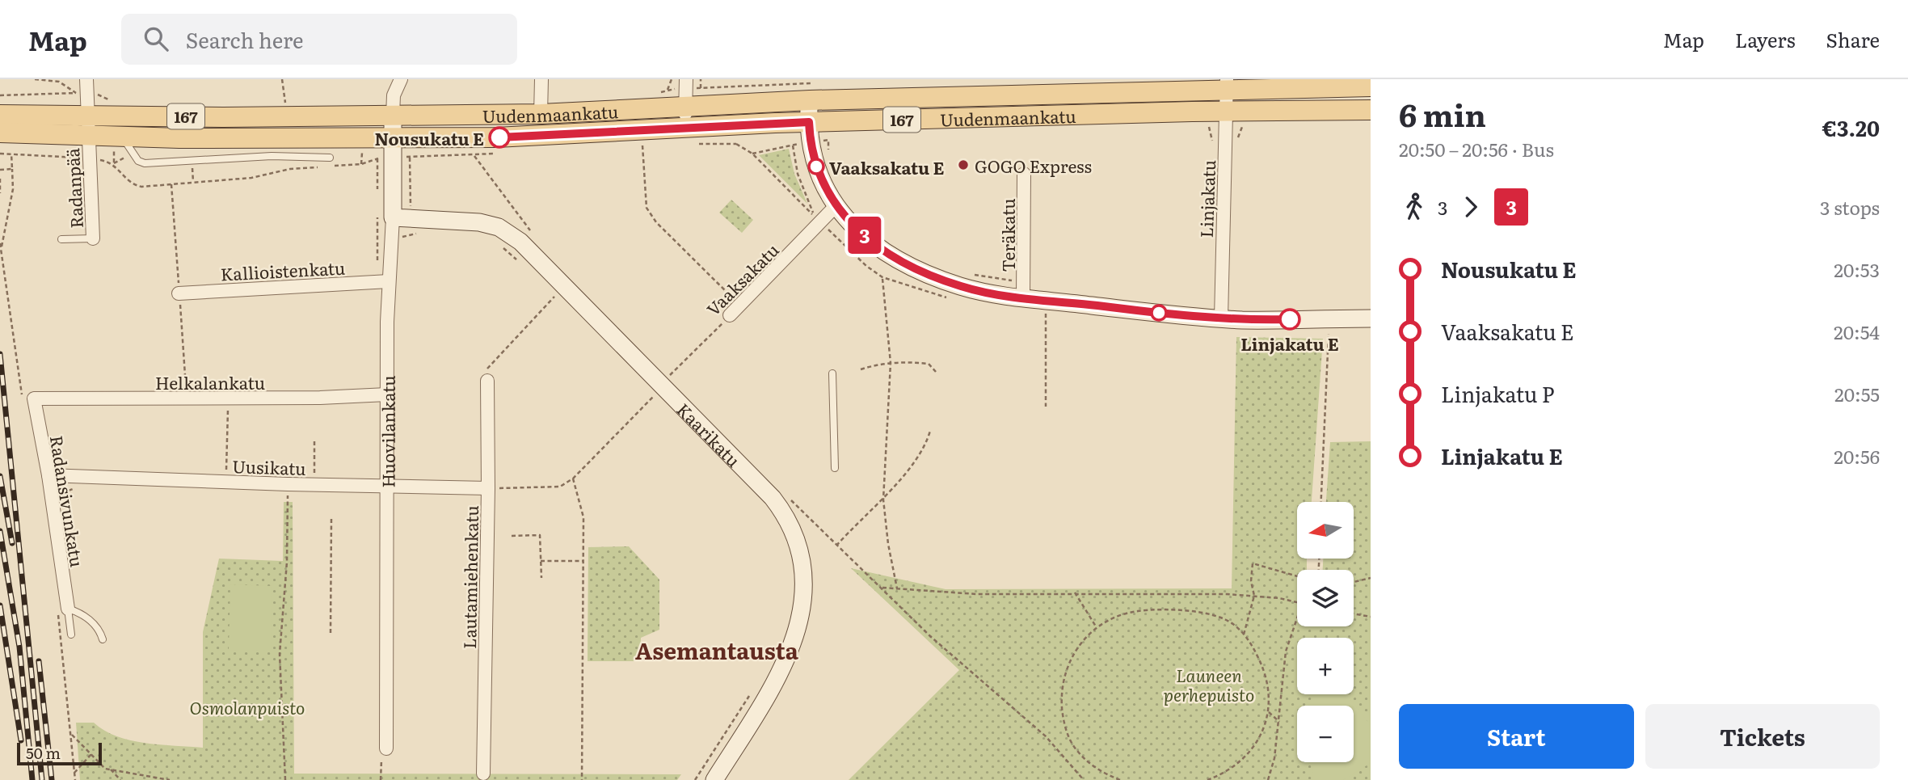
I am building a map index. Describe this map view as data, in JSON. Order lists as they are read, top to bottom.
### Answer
{
  "streets": {
    "main road": ["Uudenmaankatu", "167"],
    "street": [
      "Radanpää",
      "Linjakatu",
      "Teräkatu",
      "Kallioistenkatu",
      "Vaaksakatu",
      "Helkalankatu",
      "Huovilankatu",
      "Kaarikatu",
      "Uusikatu",
      "Radansivunkatu",
      "Lautamiehenkatu"
    ]
  },
  "crossings": [
    ["Uudenmaankatu", "Radanpää"],
    ["Uudenmaankatu", "Linjakatu"],
    ["Uudenmaankatu", "Huovilankatu"],
    ["Kallioistenkatu", "Huovilankatu"],
    ["Helkalankatu", "Huovilankatu"],
    ["Helkalankatu", "Radansivunkatu"],
    ["Huovilankatu", "Kaarikatu"],
    ["Huovilankatu", "Uusikatu"],
    ["Uusikatu", "Radansivunkatu"],
    ["Uusikatu", "Lautamiehenkatu"]
  ],
  "districts": ["Asemantausta"],
  "parks": ["Launeen perhepuisto", "Osmolanpuisto"],
  "places": [
    "Nousukatu E",
    "GOGO Express",
    "Vaaksakatu E",
    "Linjakatu E"
  ],
  "lines": ["bus line 3"],
  "scale_bar": "50 m",
  "north": "left",
  "page": {
    "header": "Map",
    "search": "Search here",
    "nav": ["Map", "Layers", "Share"],
    "on_map": "3",
    "heading": ["6 min", "20:50 – 20:56 · Bus", "€3.20"],
    "legs": ["3", "3", "3 stops"],
    "list": [
      {
        "name": "Nousukatu E",
        "value": "20:53"
      },
      {
        "name": "Vaaksakatu E",
        "value": "20:54"
      },
      {
        "name": "Linjakatu P",
        "value": "20:55"
      },
      {
        "name": "Linjakatu E",
        "value": "20:56"
      }
    ],
    "map_buttons": ["+", "−"],
    "buttons": ["Start", "Tickets"],
    "scale": "50 m"
  }
}
